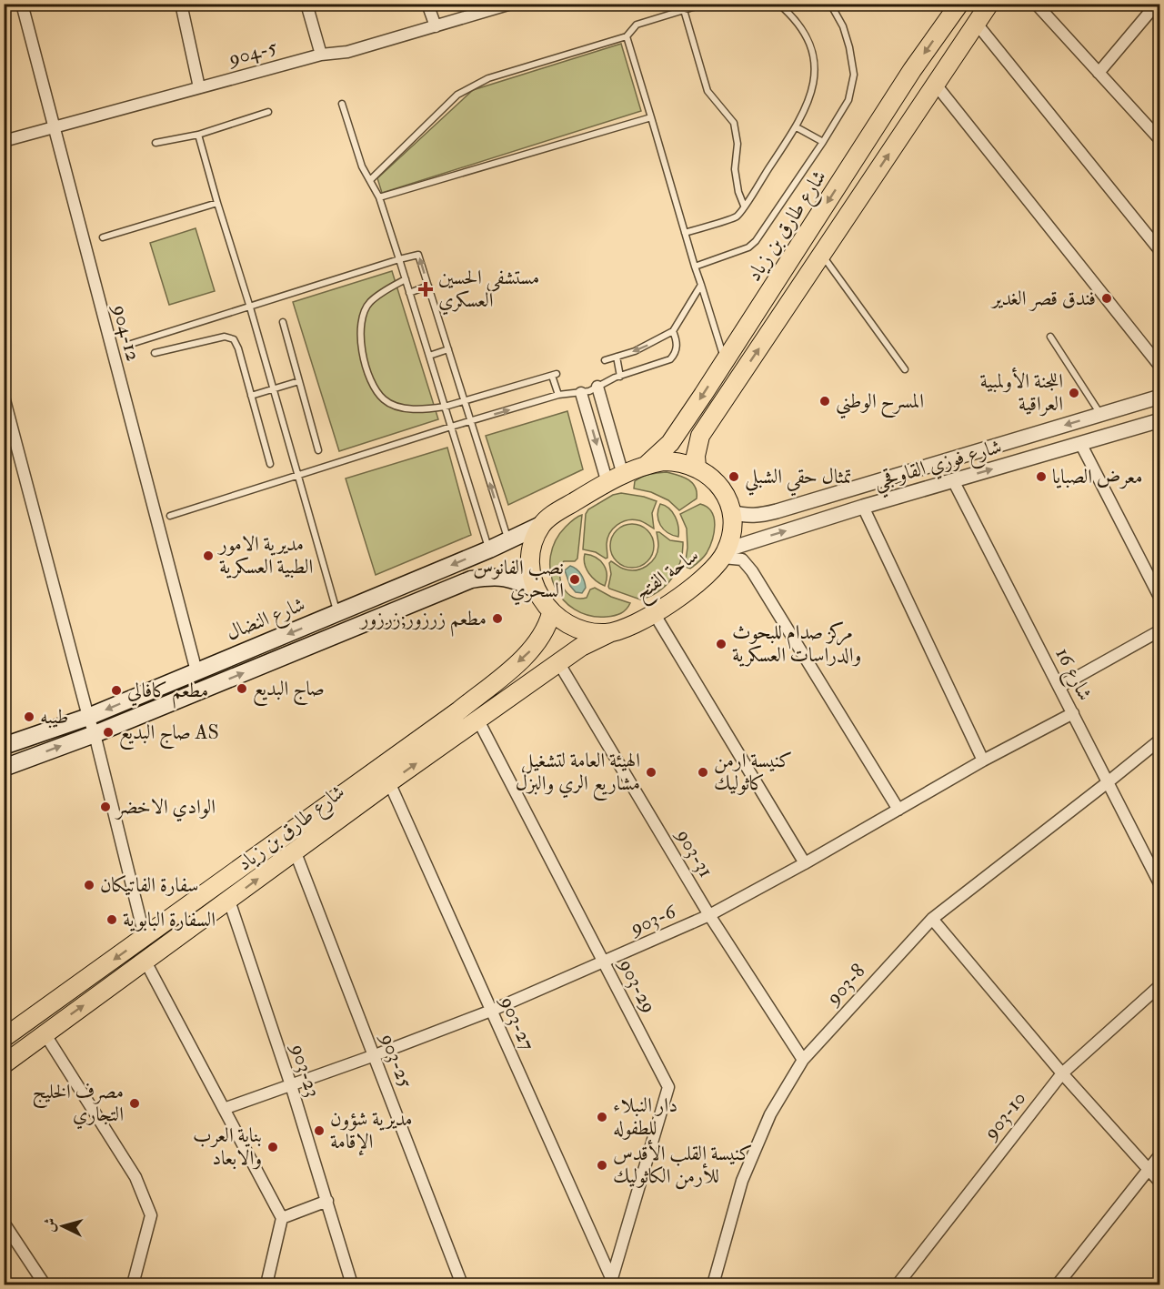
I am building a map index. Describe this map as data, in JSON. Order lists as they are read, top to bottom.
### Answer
{
  "streets": {
    "main road": ["شارع طارق بن زياد", "ساحة الفتح", "شارع النضال"],
    "street": [
      "904-5",
      "904-12",
      "شارع فوزي القاوقجي",
      "شارع 16",
      "903-31",
      "903-6",
      "903-8",
      "903-29",
      "903-27",
      "903-25",
      "903-23",
      "903-10"
    ]
  },
  "crossings": [
    ["904-5", "904-12"],
    ["شارع طارق بن زياد", "شارع فوزي القاوقجي"],
    ["شارع طارق بن زياد", "ساحة الفتح"],
    ["شارع طارق بن زياد", "شارع النضال"],
    ["شارع طارق بن زياد", "903-31"],
    ["شارع طارق بن زياد", "903-29"],
    ["شارع طارق بن زياد", "903-27"],
    ["شارع طارق بن زياد", "903-25"],
    ["شارع طارق بن زياد", "903-23"],
    ["904-12", "شارع النضال"],
    ["شارع فوزي القاوقجي", "ساحة الفتح"],
    ["شارع فوزي القاوقجي", "شارع النضال"],
    ["شارع فوزي القاوقجي", "شارع 16"],
    ["ساحة الفتح", "شارع النضال"],
    ["شارع 16", "903-6"],
    ["شارع 16", "903-8"],
    ["903-31", "903-6"],
    ["903-31", "903-8"],
    ["903-6", "903-29"],
    ["903-6", "903-27"],
    ["903-6", "903-25"],
    ["903-6", "903-23"],
    ["903-29", "903-27"]
  ],
  "places": {
    "health": ["مستشفى الحسين العسكري"],
    "other": [
      "فندق قصر الغدير",
      "اللجنة الأولمبية العراقية",
      "المسرح الوطني",
      "تمثال حقي الشبلي",
      "معرض الصبايا",
      "مديرية الامور الطبية العسكرية",
      "نصب الفانوس السحري",
      "مطعم زرزور;زرزور",
      "مركز صدام للبحوث والدراسات العسكرية",
      "صاج البديع",
      "مطعم كافالي",
      "طيبه",
      "صاج البديع AS",
      "الهيئة العامة لتشغيل مشاريع الري والبزل",
      "كنيسة ارمن كاثوليك",
      "الوادي الاخضر",
      "سفارة الفاتيكان",
      "السفارة البابوية",
      "مصرف الخليج التجاري",
      "دار النبلاء للطفوله",
      "مديرية شؤون الإقامة",
      "بناية العرب والابعاد",
      "كنيسة القلب الأقدس للأرمن الكاثوليك"
    ]
  },
  "north": "left"
}
